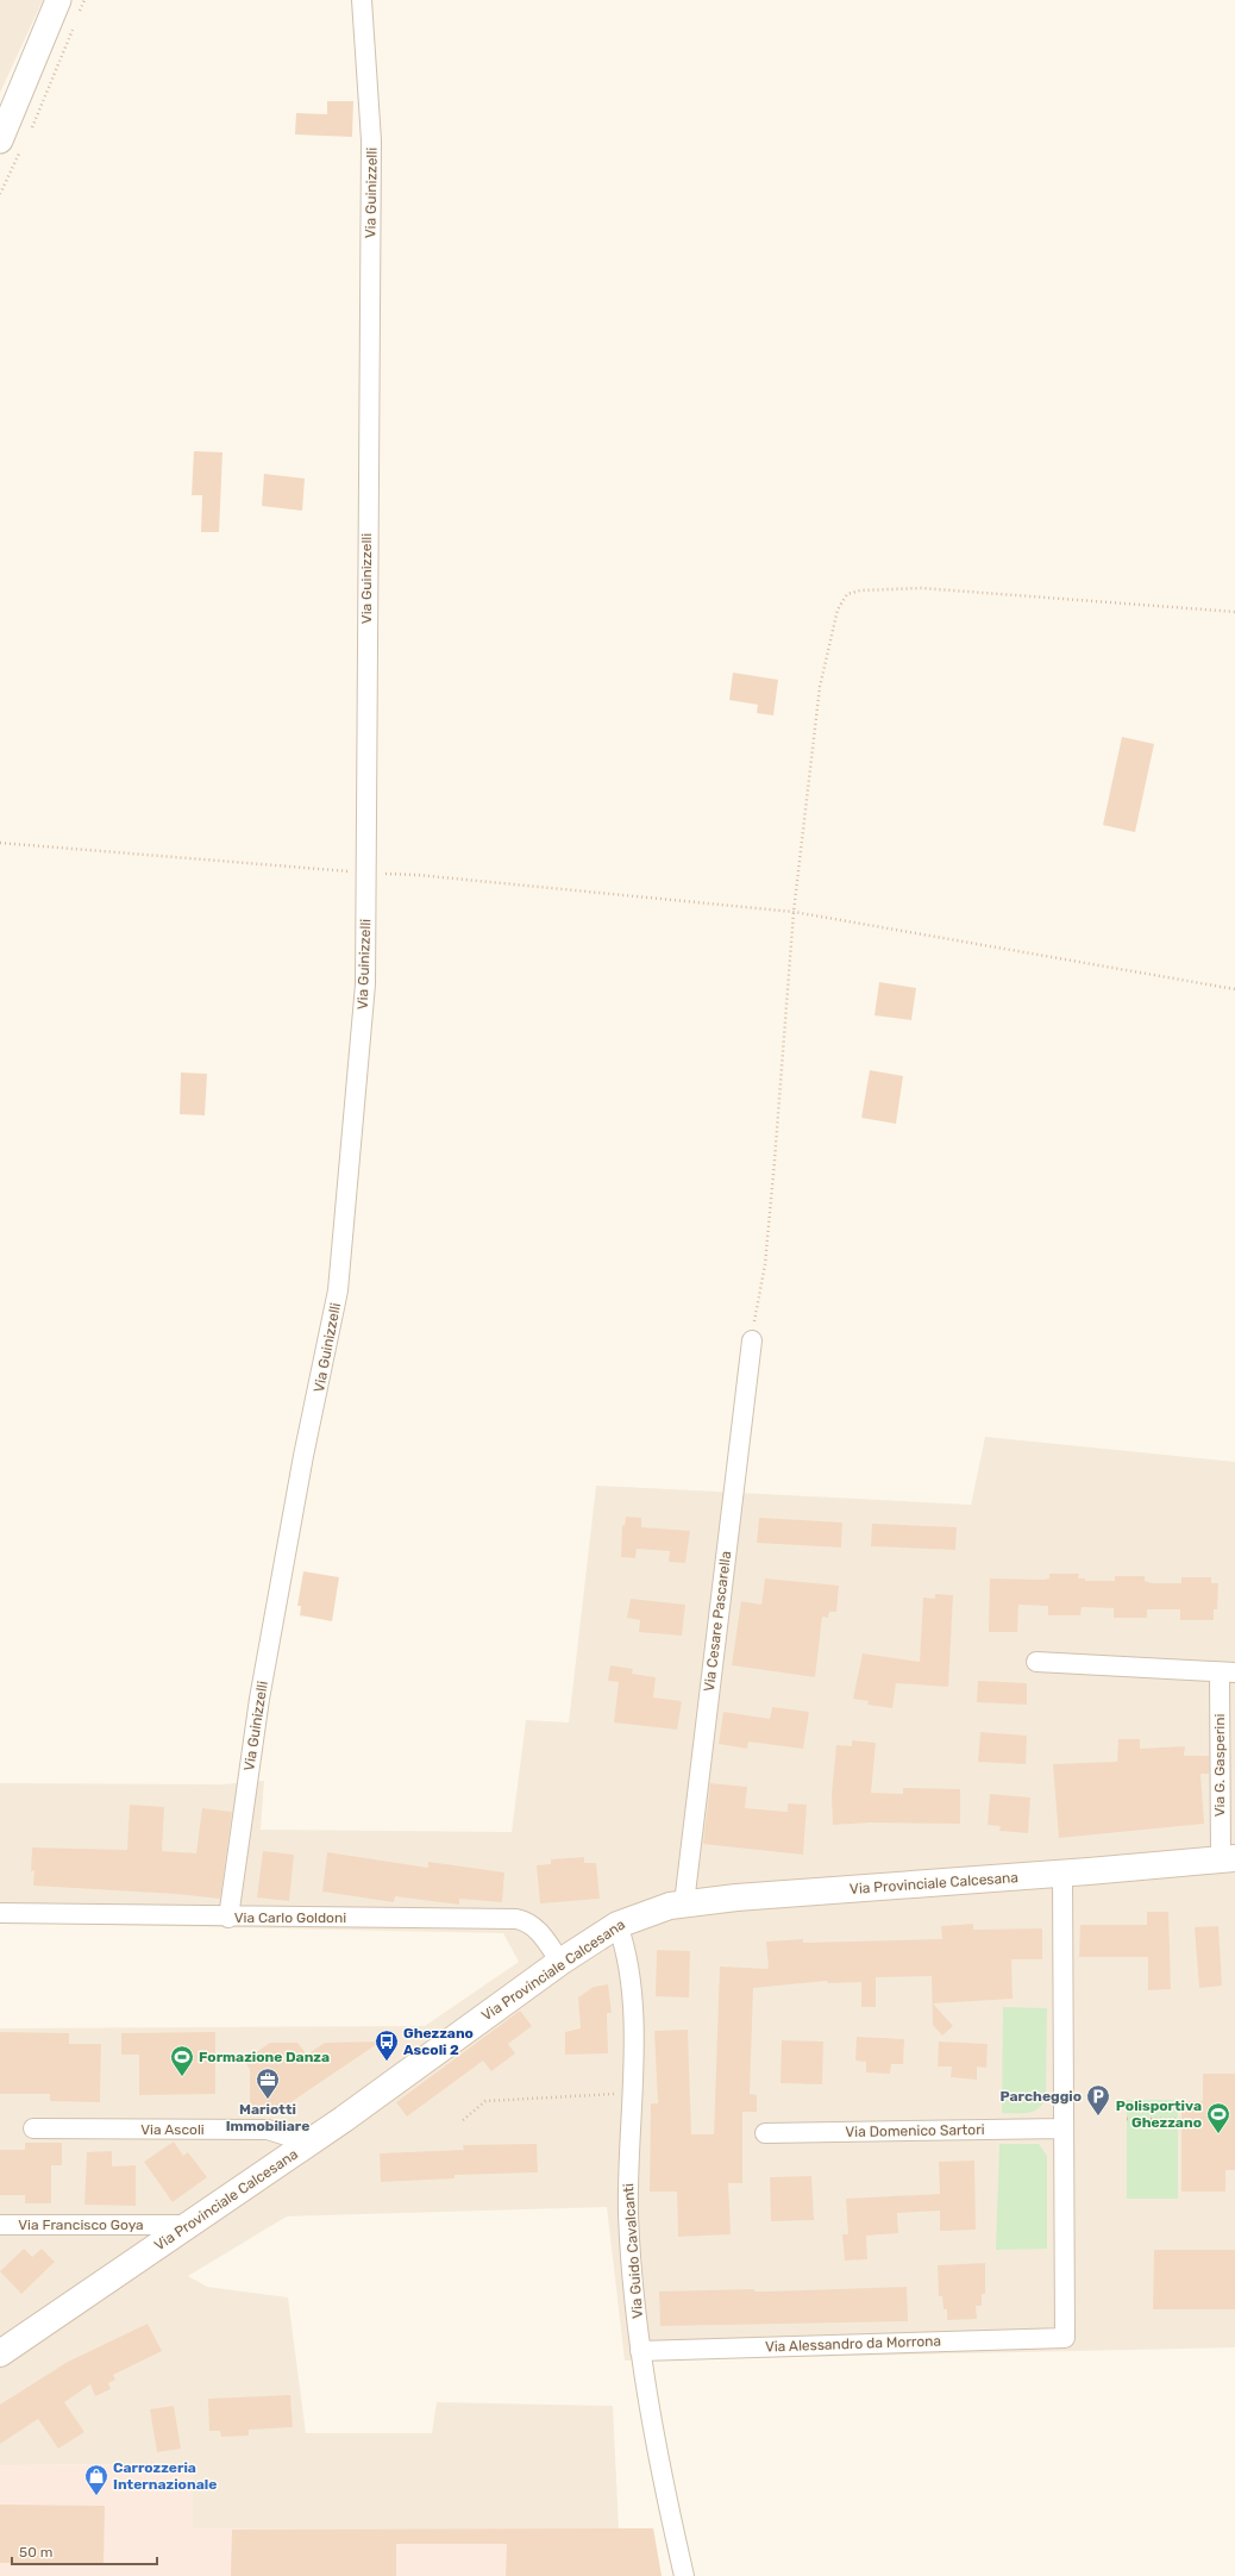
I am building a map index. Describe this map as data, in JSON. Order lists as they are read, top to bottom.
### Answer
{
  "streets": {
    "main road": ["Via Provinciale Calcesana"],
    "street": [
      "Via Guinizzelli",
      "Via Cesare Pascarella",
      "Via G. Gasperini",
      "Via Carlo Goldoni",
      "Via Ascoli",
      "Via Domenico Sartori",
      "Via Francisco Goya",
      "Via Guido Cavalcanti",
      "Via Alessandro da Morrona"
    ]
  },
  "crossings": [
    ["Via Guinizzelli", "Via Carlo Goldoni"],
    ["Via Cesare Pascarella", "Via Provinciale Calcesana"],
    ["Via G. Gasperini", "Via Provinciale Calcesana"],
    ["Via Provinciale Calcesana", "Via Carlo Goldoni"],
    ["Via Provinciale Calcesana", "Via Ascoli"],
    ["Via Provinciale Calcesana", "Via Francisco Goya"],
    ["Via Provinciale Calcesana", "Via Guido Cavalcanti"],
    ["Via Domenico Sartori", "Via Alessandro da Morrona"],
    ["Via Guido Cavalcanti", "Via Alessandro da Morrona"]
  ],
  "places": {
    "bus stop": ["Ghezzano Ascoli 2"],
    "sports": ["Formazione Danza", "Polisportiva Ghezzano"],
    "office": ["Mariotti Immobiliare"],
    "parking": ["Parcheggio"],
    "shop": ["Carrozzeria Internazionale"]
  },
  "scale_bar": "50 m"
}
